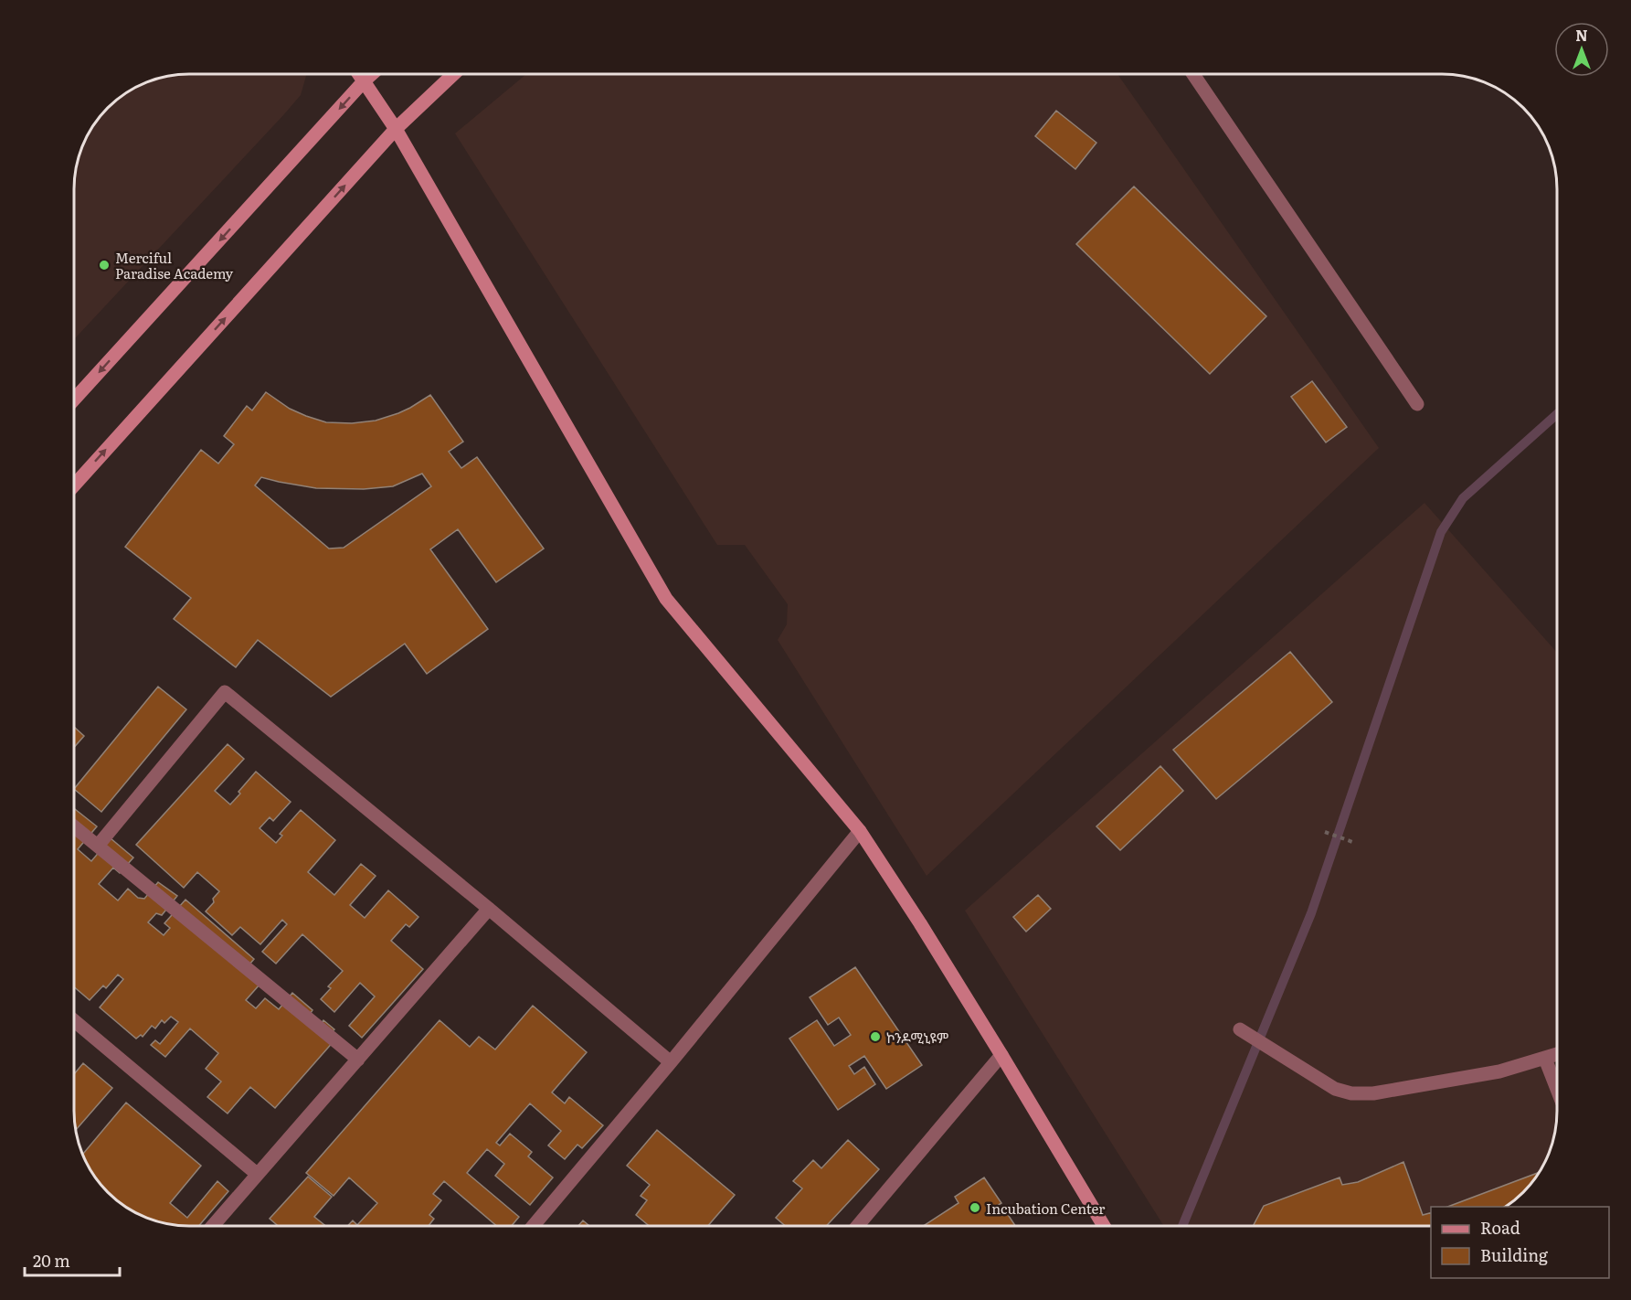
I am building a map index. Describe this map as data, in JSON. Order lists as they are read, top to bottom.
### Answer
{
  "places": ["Merciful Paradise Academy", "ኮንዶሚኒዩም", "Incubation Center"],
  "legend": ["Road", "Building"],
  "scale_bar": "20 m",
  "north": "top"
}
